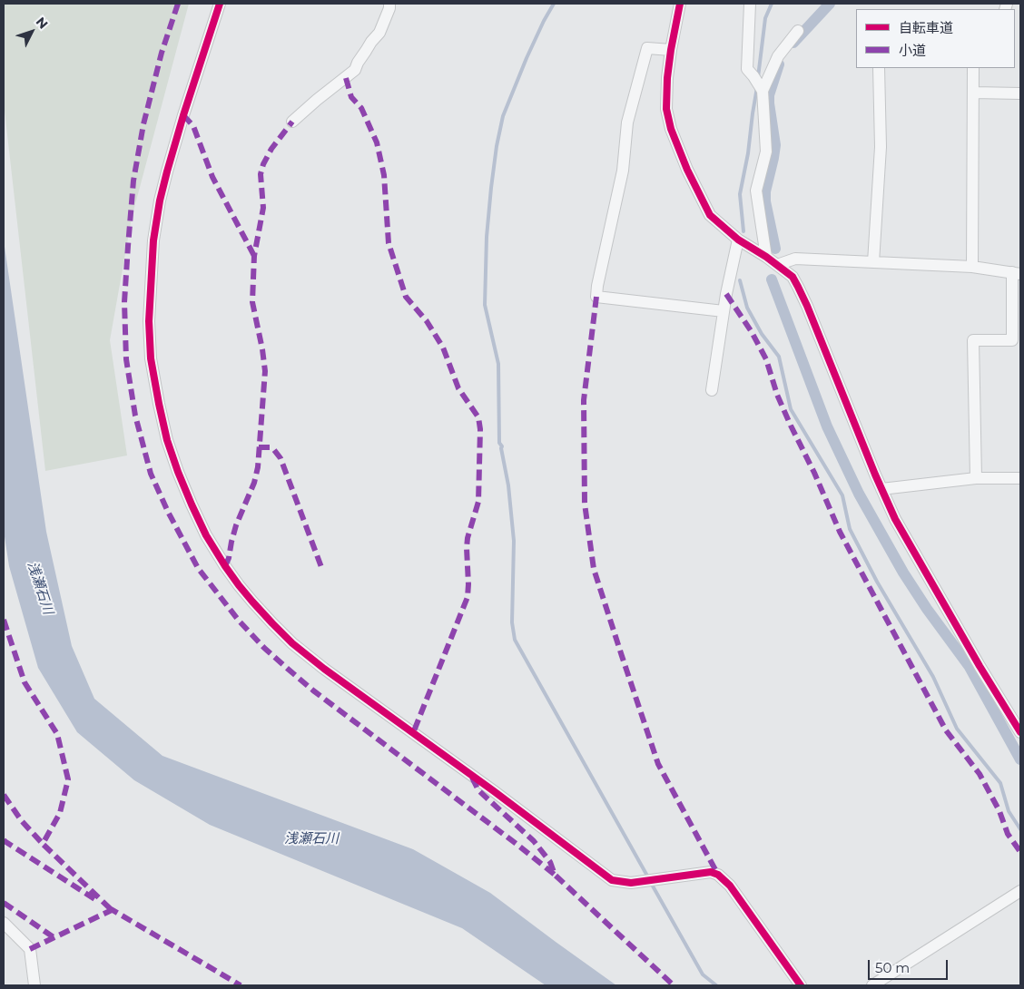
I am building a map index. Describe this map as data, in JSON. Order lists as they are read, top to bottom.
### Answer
{
  "water": ["浅瀬石川"],
  "legend": ["自転車道", "小道"],
  "scale_bar": "50 m",
  "north": "top right"
}
